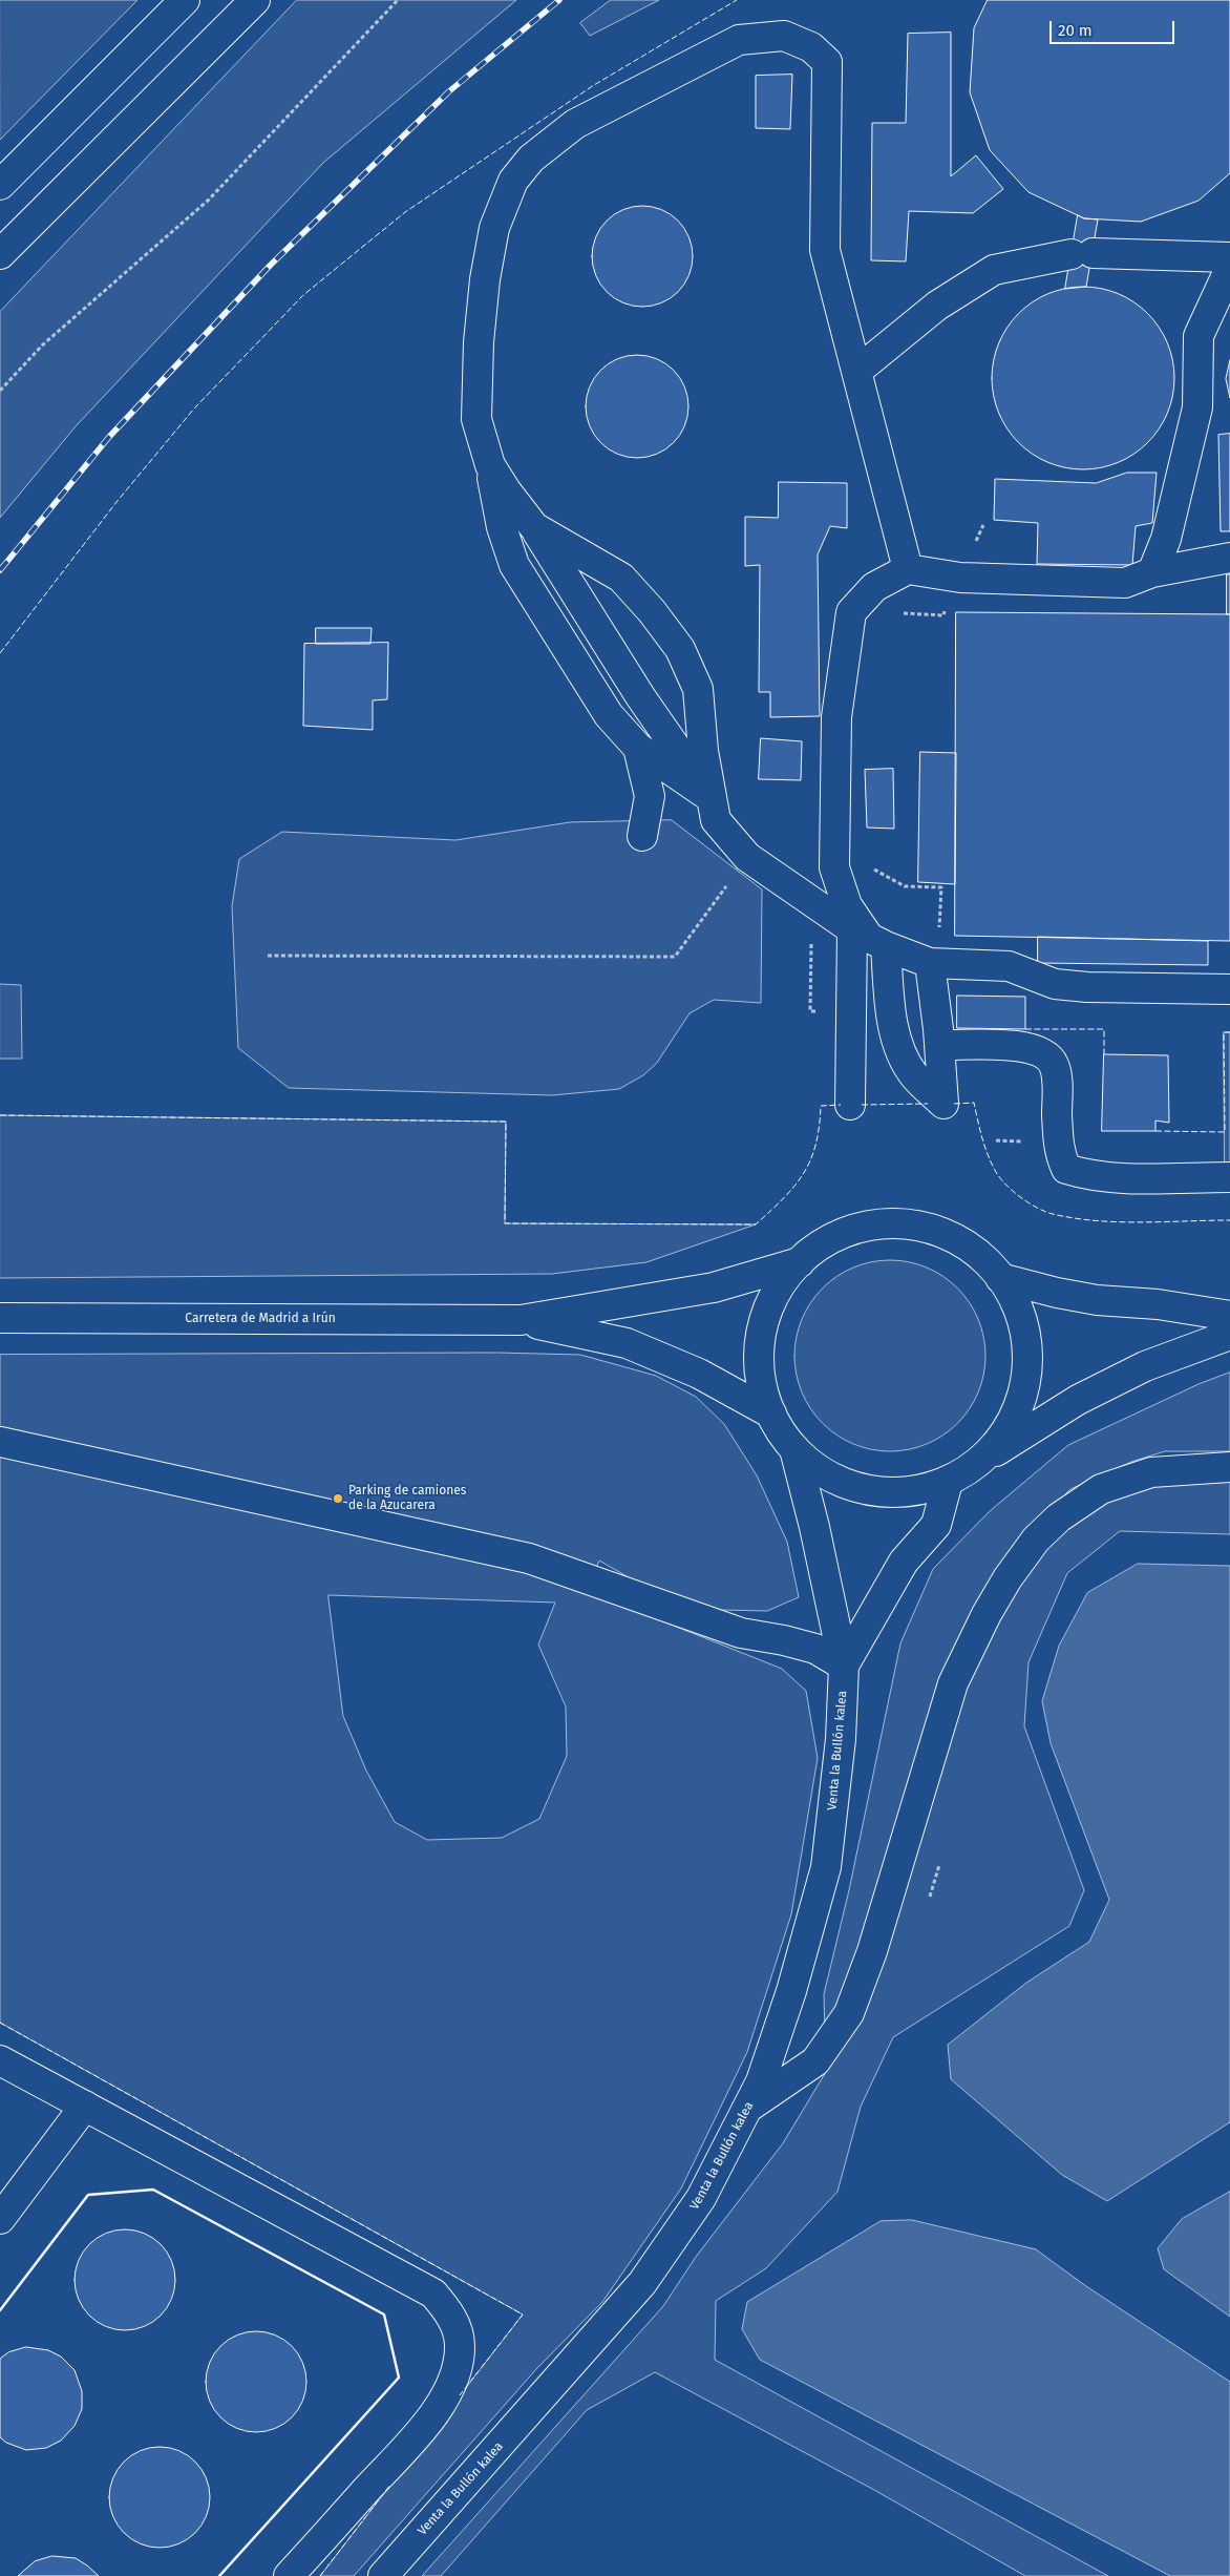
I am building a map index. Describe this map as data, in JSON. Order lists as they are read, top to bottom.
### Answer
{
  "streets": {
    "main road": ["Carretera de Madrid a Irún", "Venta la Bullón kalea"]
  },
  "places": ["Parking de camiones de la Azucarera"],
  "scale_bar": "20 m"
}
